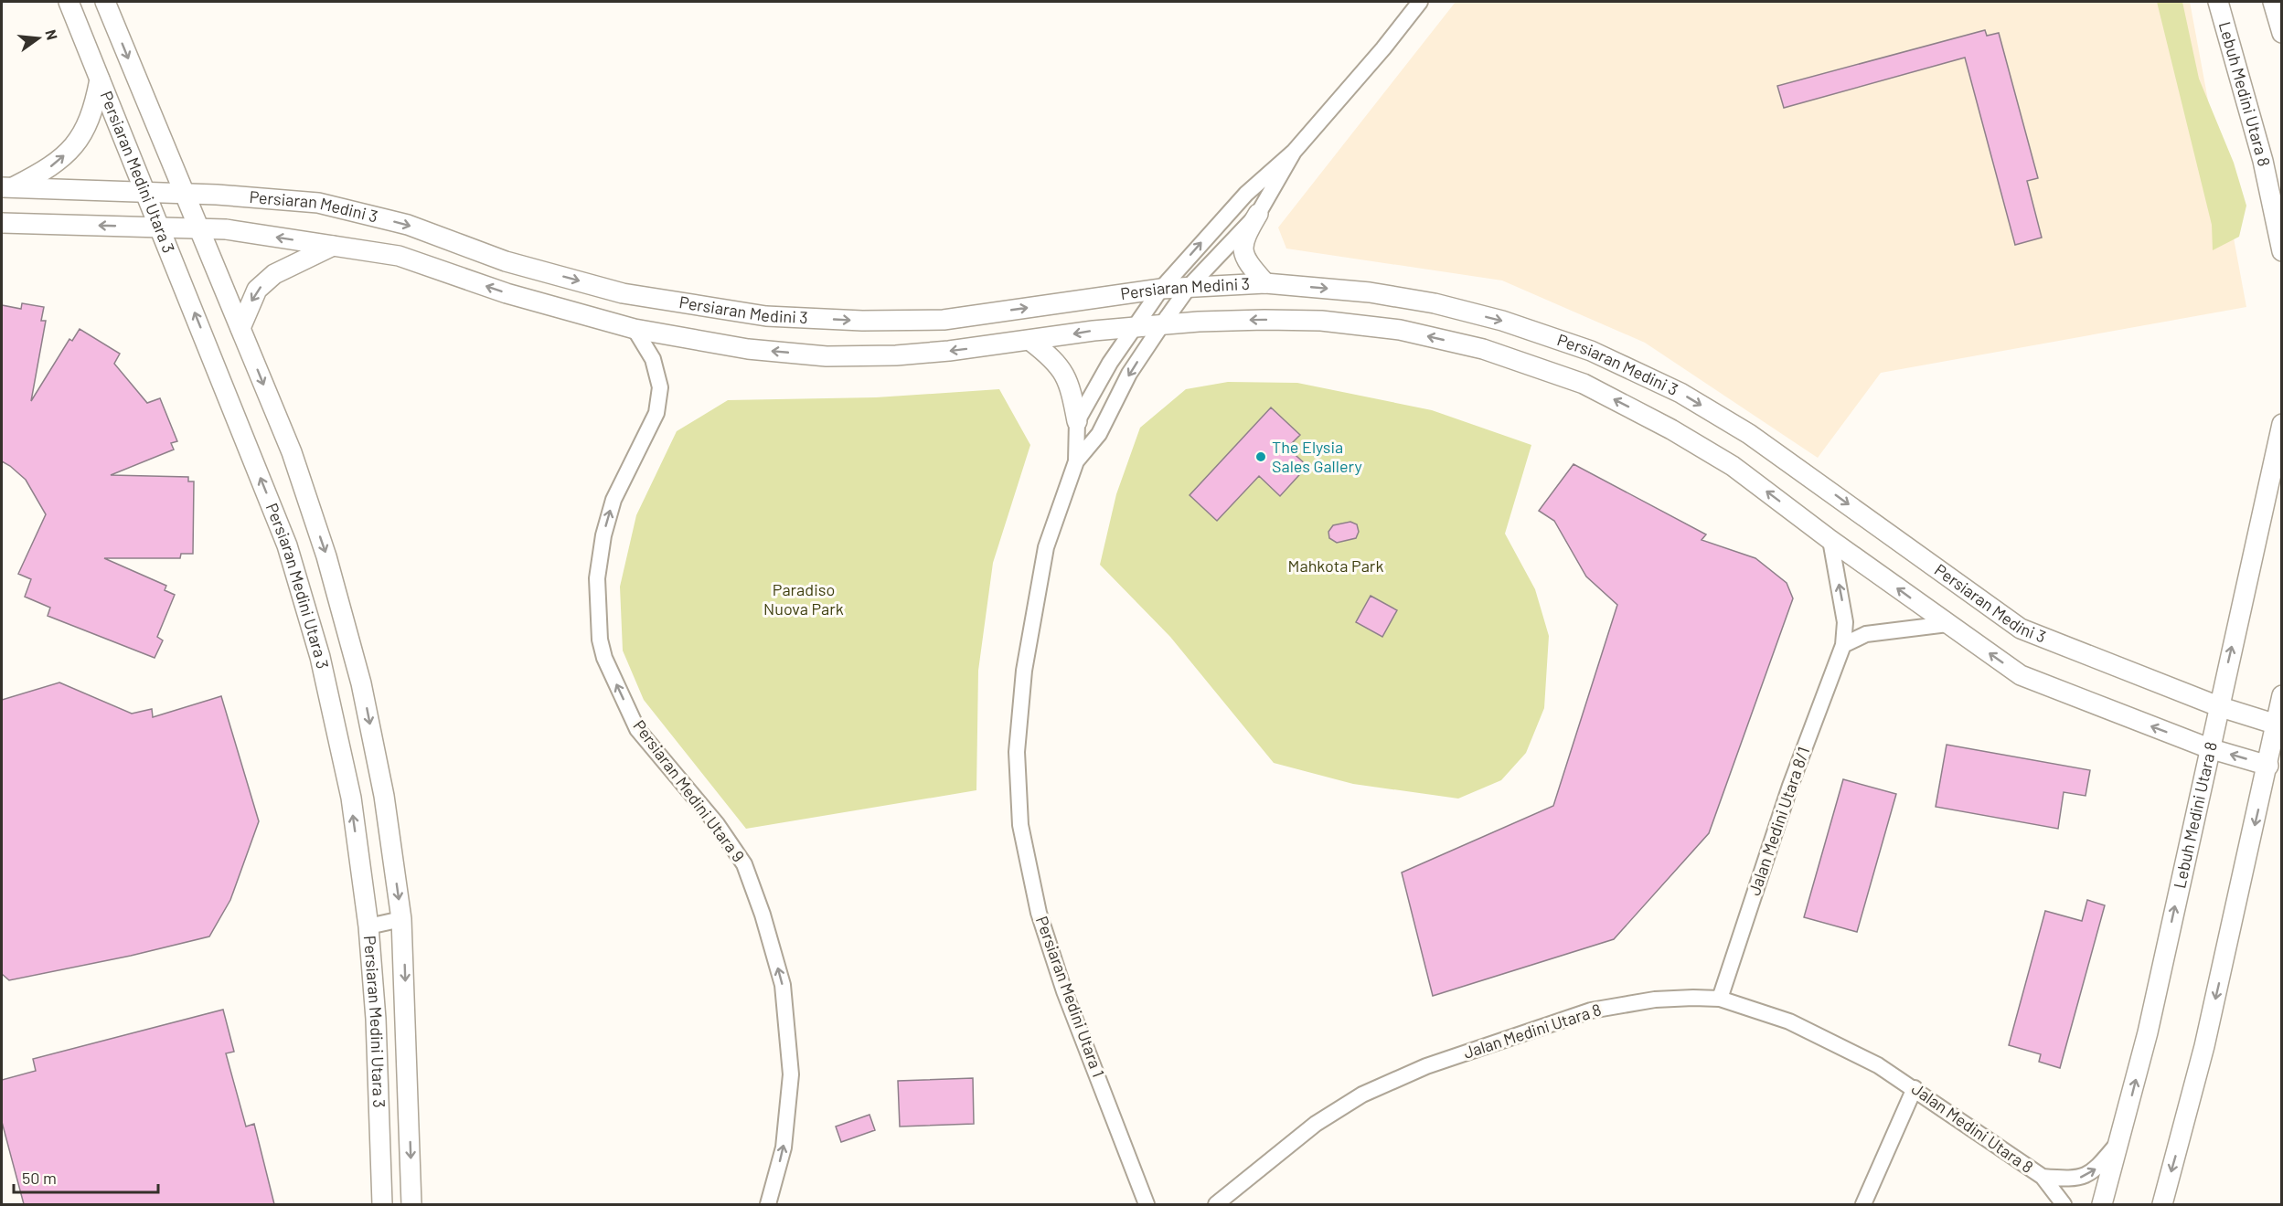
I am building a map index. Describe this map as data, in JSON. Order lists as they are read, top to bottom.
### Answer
{
  "streets": {
    "street": [
      "Lebuh Medini Utara 8",
      "Persiaran Medini Utara 3",
      "Persiaran Medini 3",
      "Persiaran Medini Utara 9",
      "Jalan Medini Utara 8/1",
      "Persiaran Medini Utara 1",
      "Jalan Medini Utara 8"
    ]
  },
  "crossings": [
    ["Lebuh Medini Utara 8", "Persiaran Medini 3"],
    ["Lebuh Medini Utara 8", "Jalan Medini Utara 8"],
    ["Persiaran Medini Utara 3", "Persiaran Medini 3"],
    ["Persiaran Medini 3", "Persiaran Medini Utara 9"],
    ["Persiaran Medini 3", "Jalan Medini Utara 8/1"],
    ["Persiaran Medini 3", "Persiaran Medini Utara 1"],
    ["Jalan Medini Utara 8/1", "Jalan Medini Utara 8"]
  ],
  "one_way": ["Persiaran Medini Utara 9"],
  "parks": ["Mahkota Park", "Paradiso Nuova Park"],
  "places": ["The Elysia Sales Gallery"],
  "scale_bar": "50 m",
  "north": "right"
}
